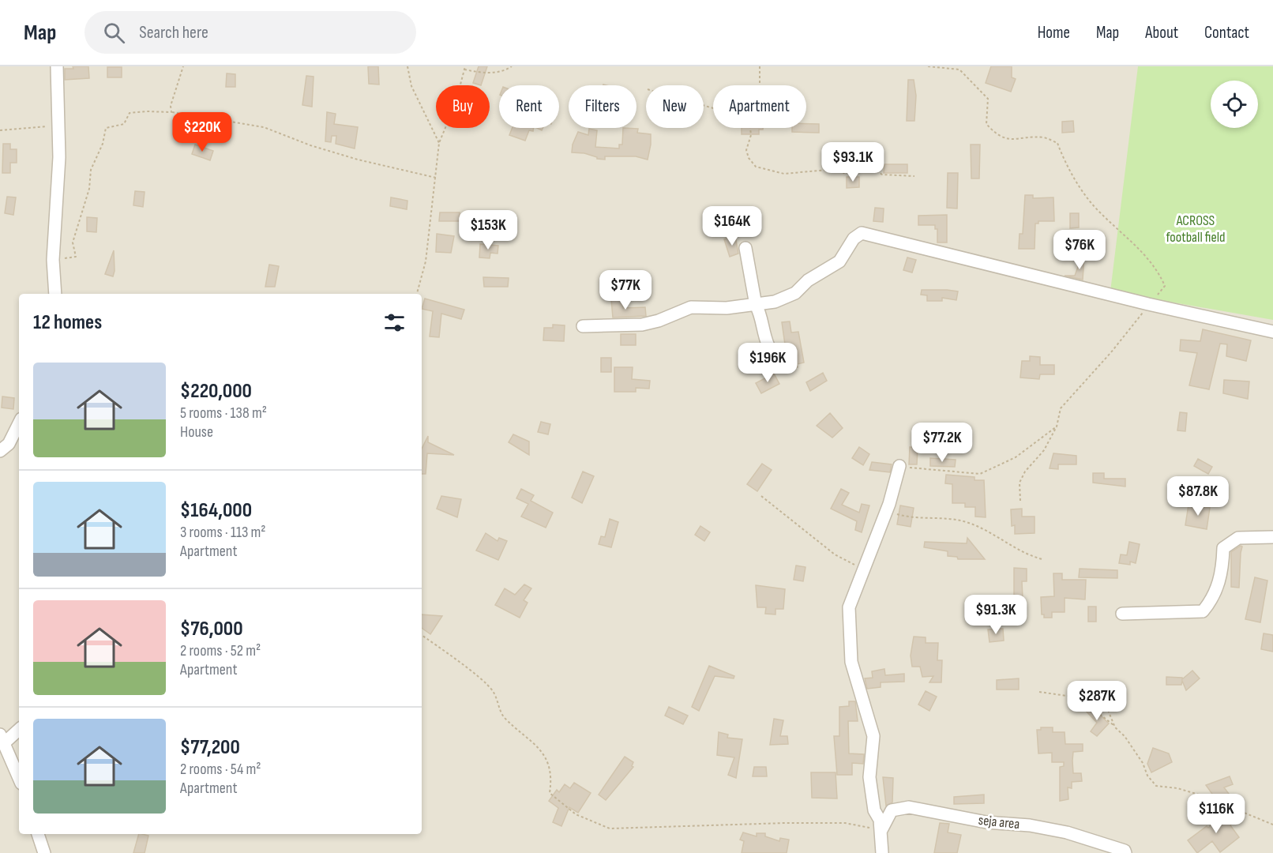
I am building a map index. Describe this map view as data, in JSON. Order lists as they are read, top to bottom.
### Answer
{
  "streets": {
    "street": ["seja area"]
  },
  "parks": ["ACROSS football field"],
  "page": {
    "header": "Map",
    "search": "Search here",
    "nav": [
      "Home",
      "Map",
      "About",
      "Contact"
    ],
    "chip": [
      "Buy",
      "Rent",
      "Filters",
      "New",
      "Apartment"
    ],
    "price": [
      "$220K",
      "$93.1K",
      "$164K",
      "$153K",
      "$76K",
      "$77K",
      "$196K",
      "$77.2K",
      "$87.8K",
      "$91.3K",
      "$287K",
      "$116K"
    ],
    "heading": "12 homes",
    "list": [
      {
        "name": "$220,000",
        "note": "5 rooms · 138 m² · House"
      },
      {
        "name": "$164,000",
        "note": "3 rooms · 113 m² · Apartment"
      },
      {
        "name": "$76,000",
        "note": "2 rooms · 52 m² · Apartment"
      },
      {
        "name": "$77,200",
        "note": "2 rooms · 54 m² · Apartment"
      }
    ]
  }
}
